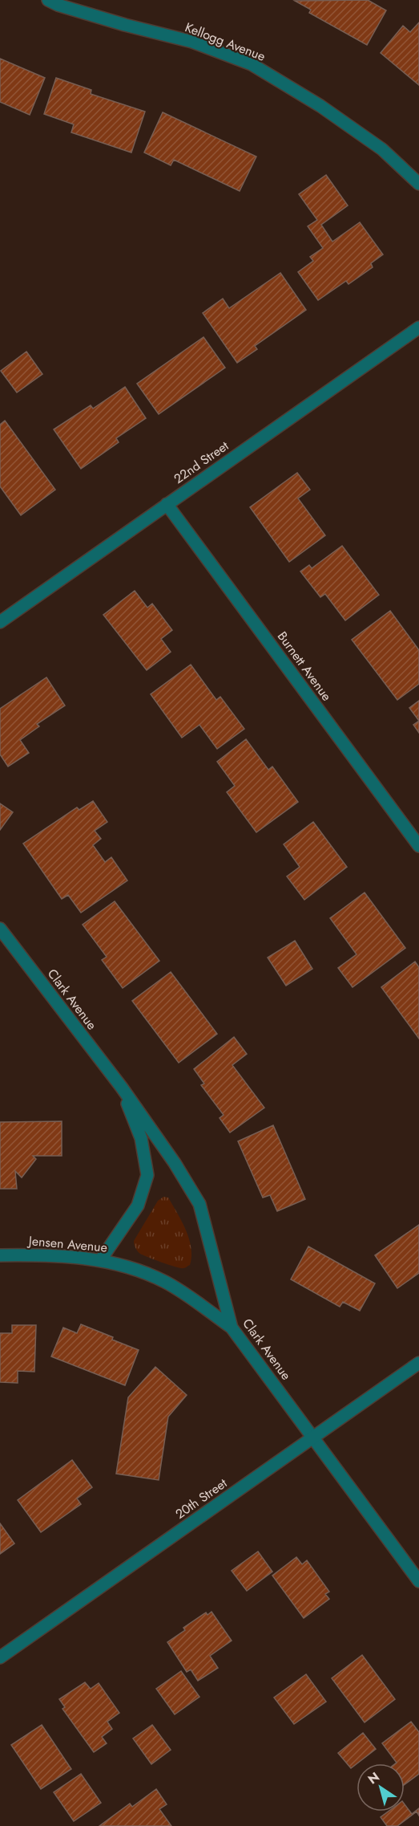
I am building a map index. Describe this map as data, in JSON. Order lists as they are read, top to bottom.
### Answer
{
  "streets": {
    "street": [
      "Kellogg Avenue",
      "22nd Street",
      "Burnett Avenue",
      "Clark Avenue",
      "Jensen Avenue",
      "20th Street"
    ]
  },
  "crossings": [
    ["22nd Street", "Burnett Avenue"],
    ["Clark Avenue", "Jensen Avenue"],
    ["Clark Avenue", "20th Street"]
  ],
  "north": "top left"
}
